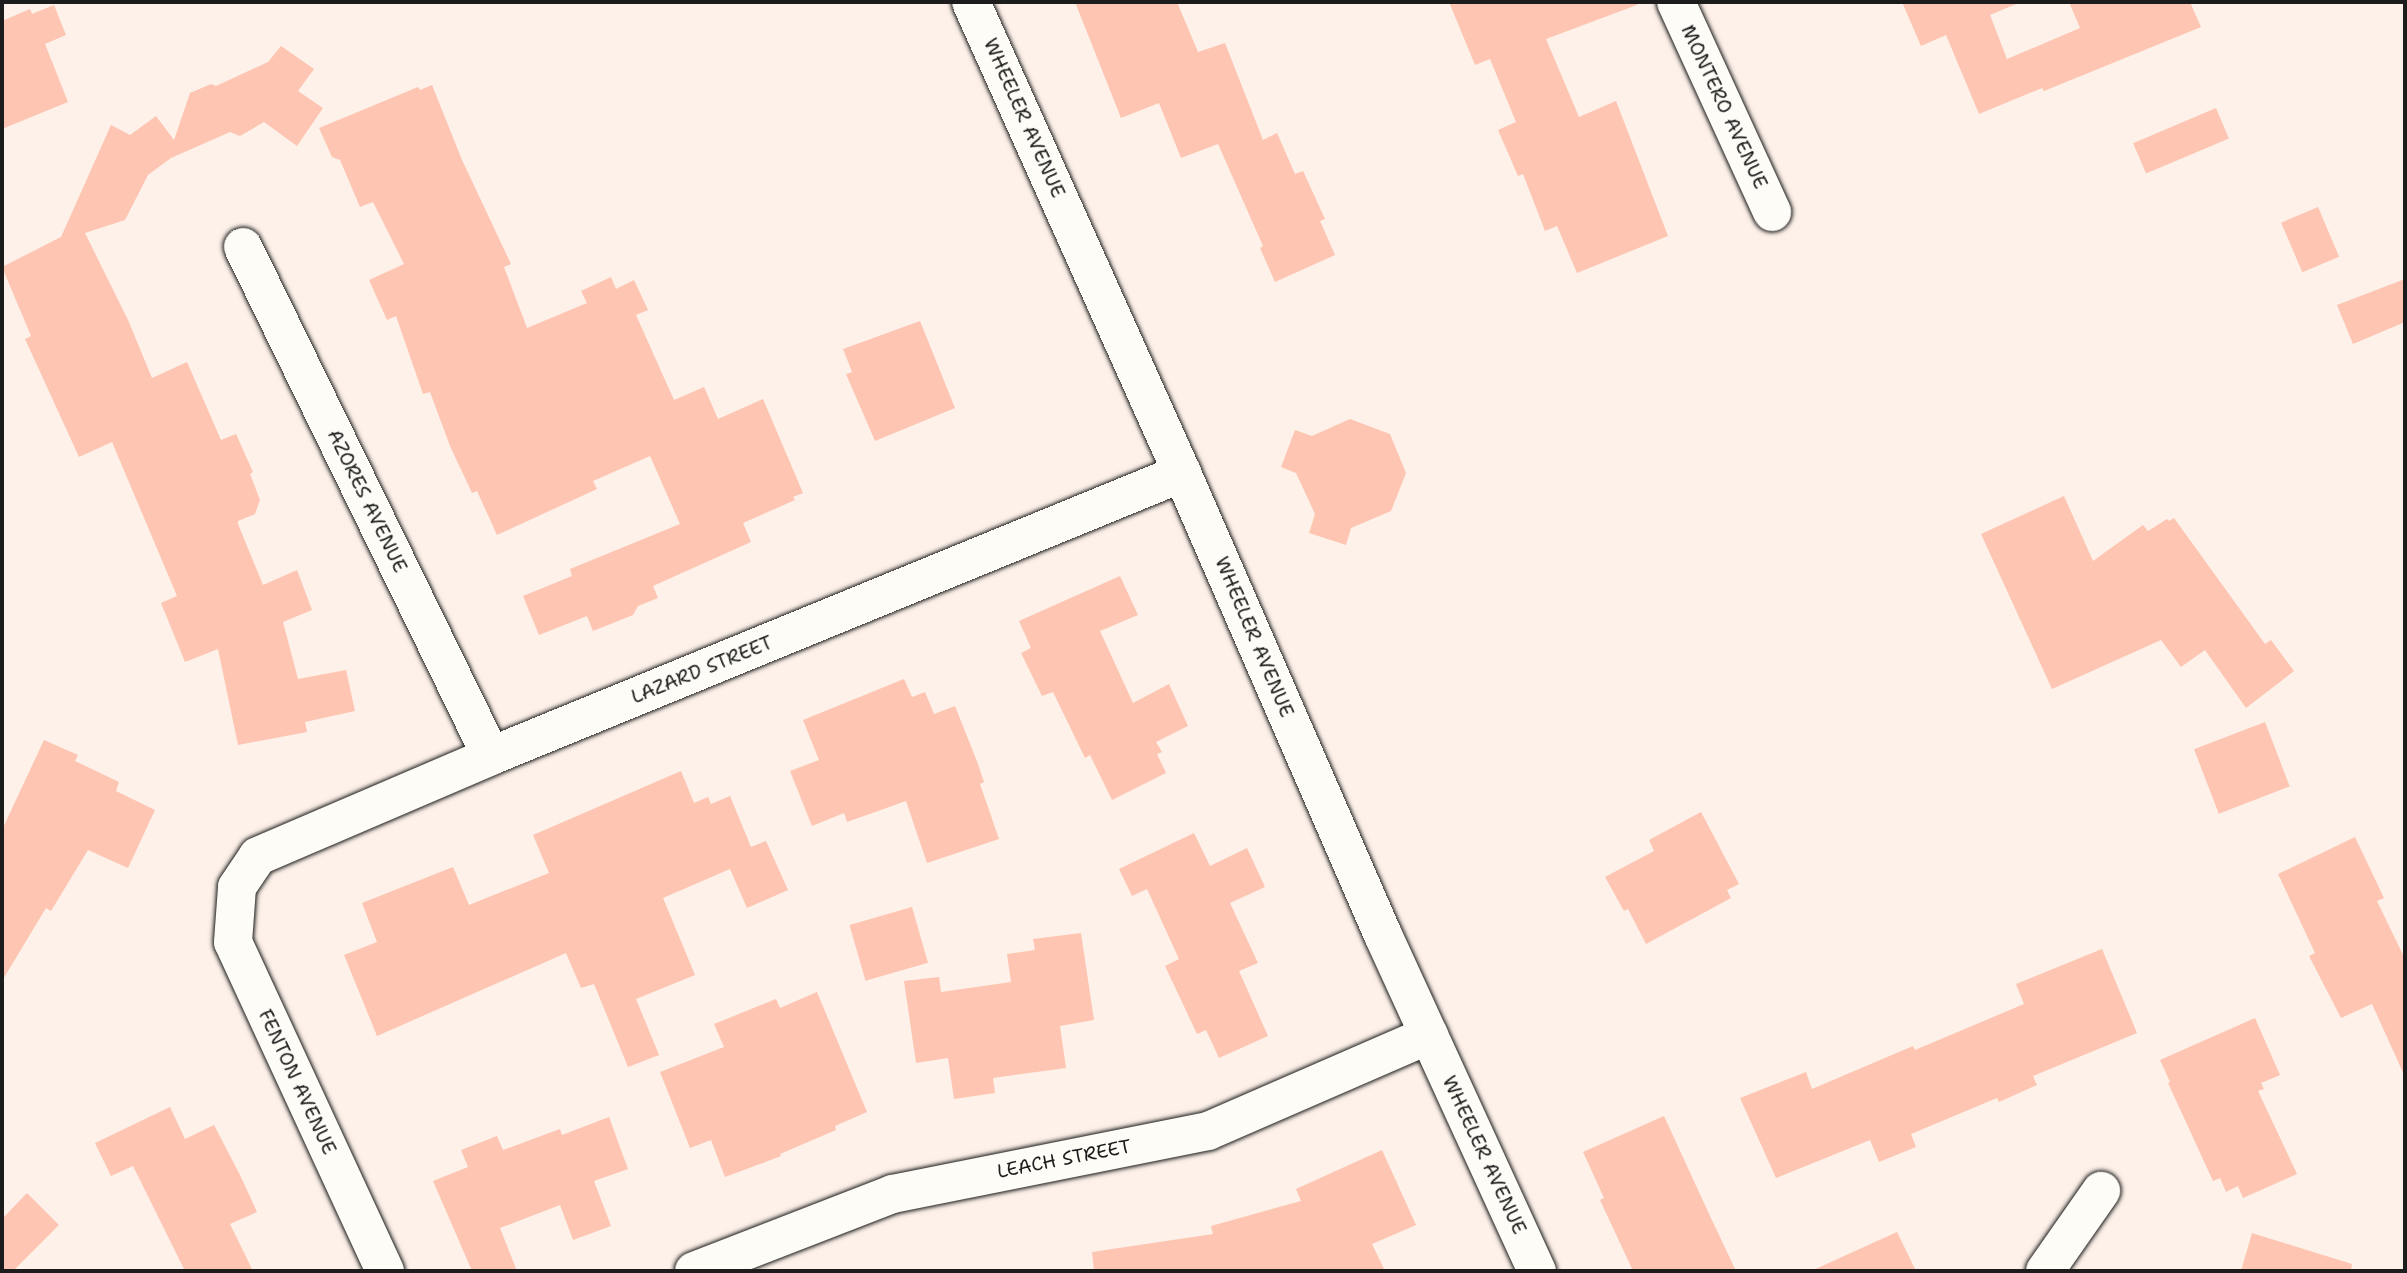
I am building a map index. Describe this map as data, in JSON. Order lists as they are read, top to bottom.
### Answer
{
  "streets": {
    "street": [
      "MONTERO AVENUE",
      "WHEELER AVENUE",
      "AZORES AVENUE",
      "LAZARD STREET",
      "FENTON AVENUE",
      "LEACH STREET"
    ]
  },
  "crossings": [
    ["WHEELER AVENUE", "LAZARD STREET"],
    ["WHEELER AVENUE", "LEACH STREET"],
    ["AZORES AVENUE", "LAZARD STREET"],
    ["LAZARD STREET", "FENTON AVENUE"]
  ]
}
